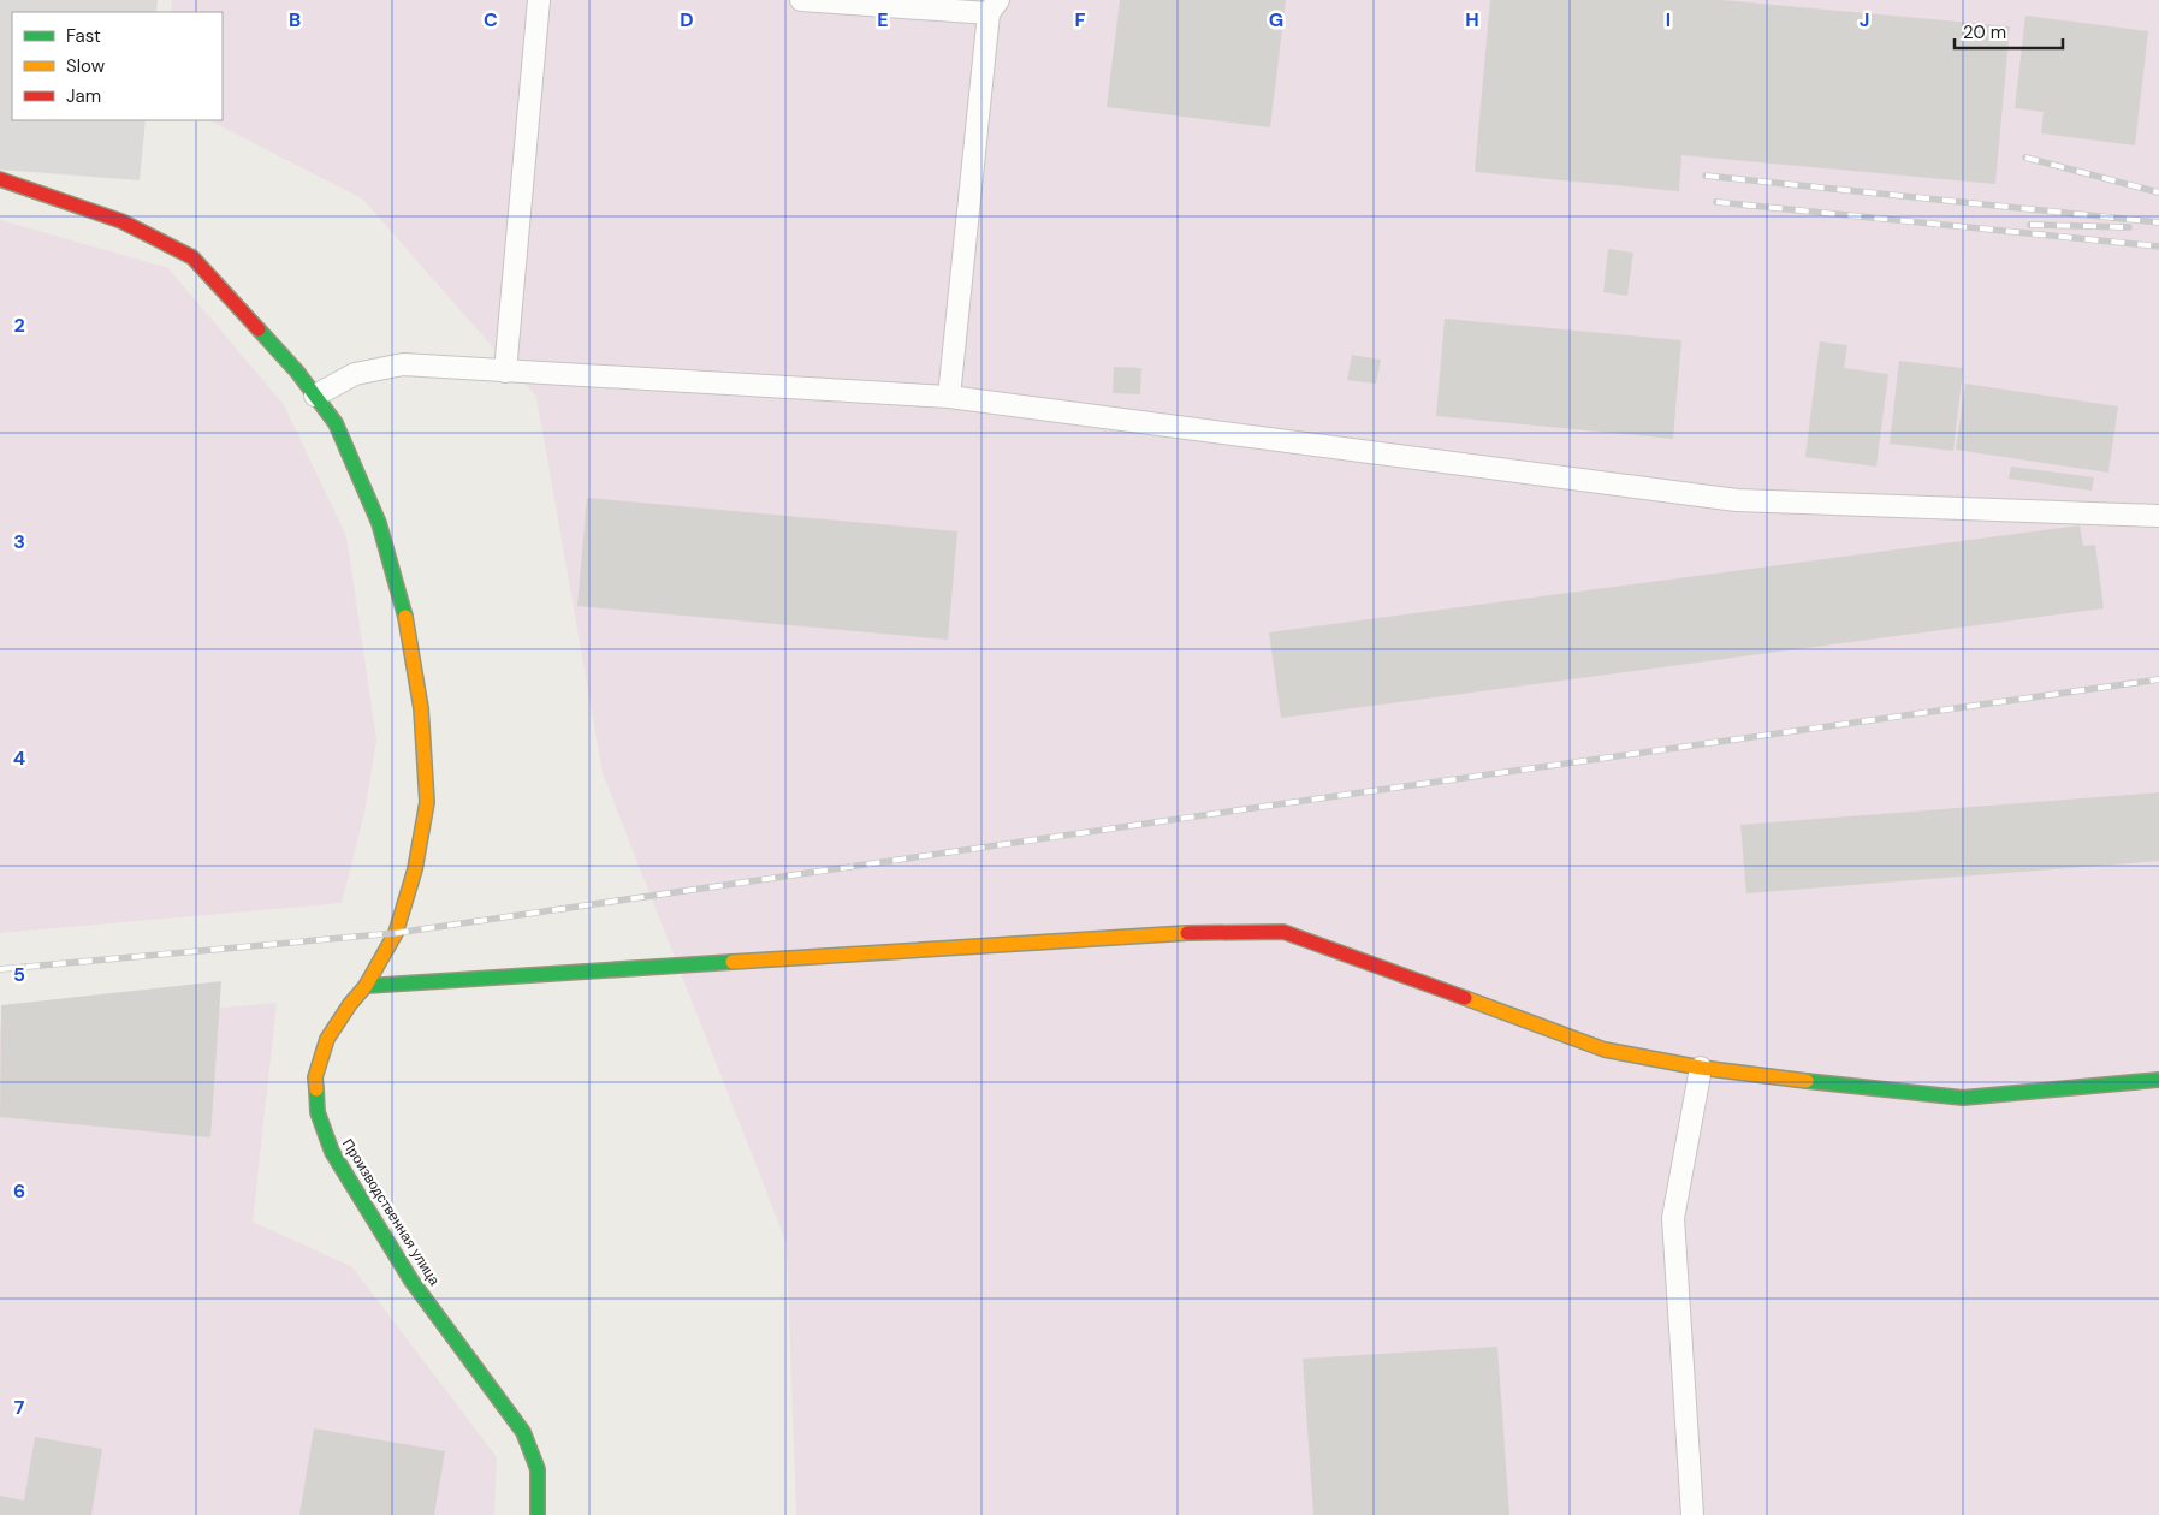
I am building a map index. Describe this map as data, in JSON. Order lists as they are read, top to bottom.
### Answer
{
  "streets": {
    "street": ["Производственная улица"]
  },
  "legend": ["Fast", "Slow", "Jam"],
  "scale_bar": "20 m",
  "grid": {
    "columns": [
      "B",
      "C",
      "D",
      "E",
      "F",
      "G",
      "H",
      "I",
      "J"
    ],
    "rows": [
      "2",
      "3",
      "4",
      "5",
      "6",
      "7"
    ]
  }
}
